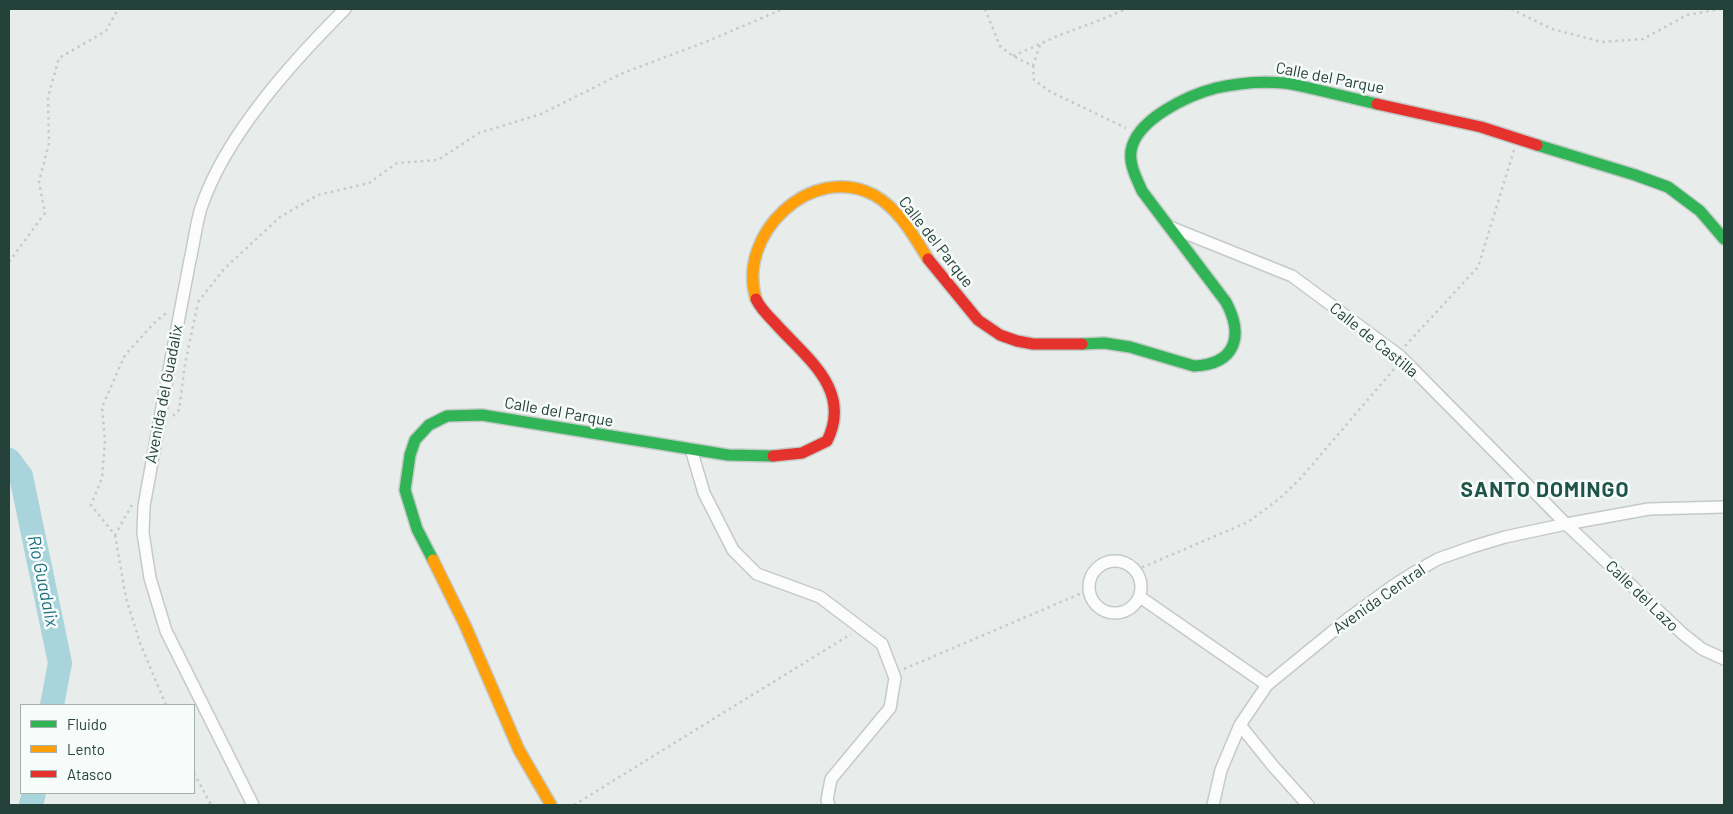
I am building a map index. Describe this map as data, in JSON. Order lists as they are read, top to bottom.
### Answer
{
  "streets": {
    "street": [
      "Calle del Parque",
      "Calle de Castilla",
      "Avenida del Guadalix",
      "Calle del Lazo",
      "Avenida Central"
    ]
  },
  "crossings": [
    ["Calle del Parque", "Calle de Castilla"],
    ["Calle de Castilla", "Calle del Lazo"],
    ["Calle de Castilla", "Avenida Central"],
    ["Calle del Lazo", "Avenida Central"]
  ],
  "districts": ["SANTO DOMINGO"],
  "water": ["Río Guadalix"],
  "legend": ["Fluido", "Lento", "Atasco"]
}
